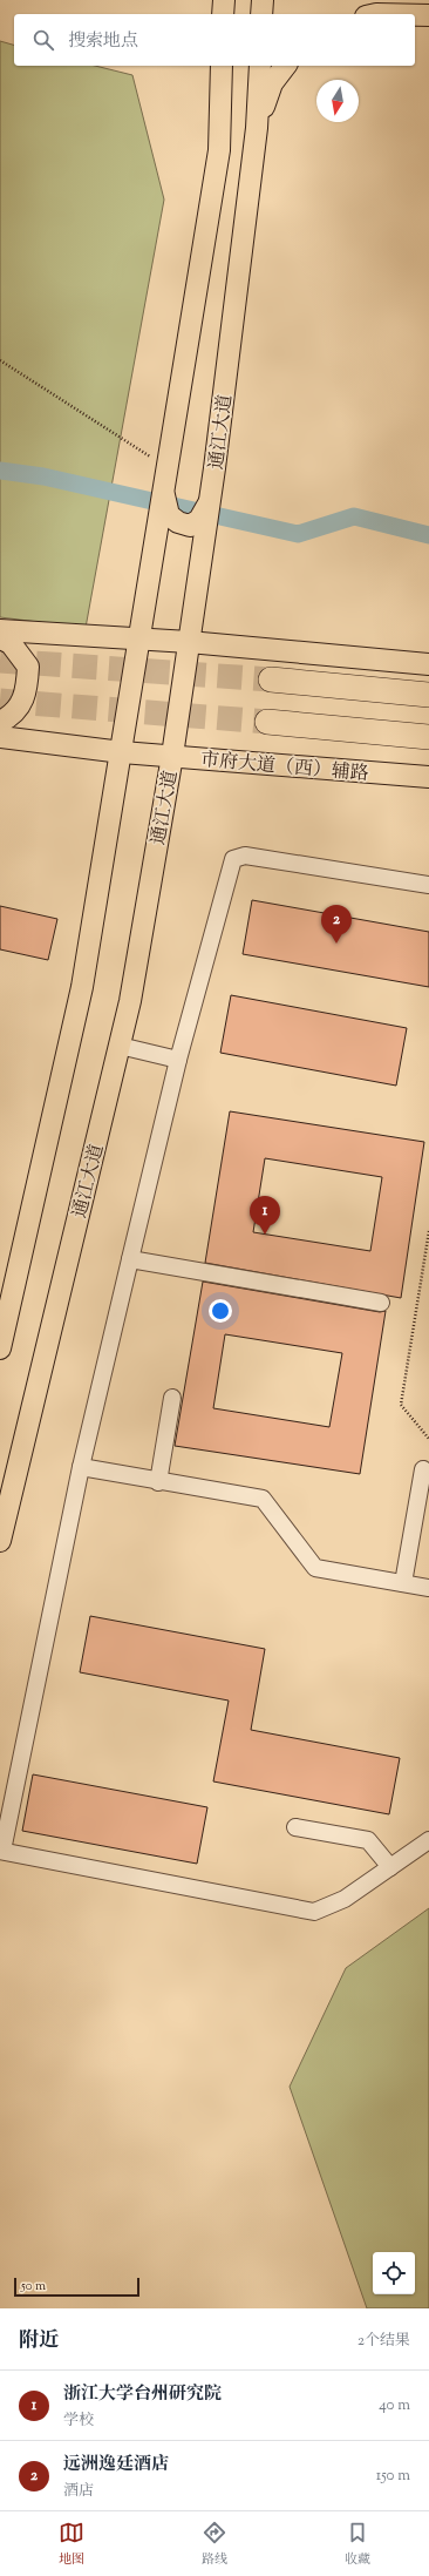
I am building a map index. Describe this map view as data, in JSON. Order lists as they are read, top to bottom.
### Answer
{
  "streets": {
    "main road": ["通江大道", "市府大道（西）辅路"]
  },
  "crossings": [
    ["通江大道", "市府大道（西）辅路"]
  ],
  "scale_bar": "50 m",
  "north": "bottom",
  "page": {
    "search": "搜索地点",
    "pins": ["2", "1"],
    "scale": "50 m",
    "heading": ["附近", "2个结果"],
    "list": [
      {
        "mark": "1",
        "name": "浙江大学台州研究院",
        "note": "学校",
        "value": "40 m"
      },
      {
        "mark": "2",
        "name": "远洲逸廷酒店",
        "note": "酒店",
        "value": "150 m"
      }
    ],
    "nav": ["地图", "路线", "收藏"]
  }
}
